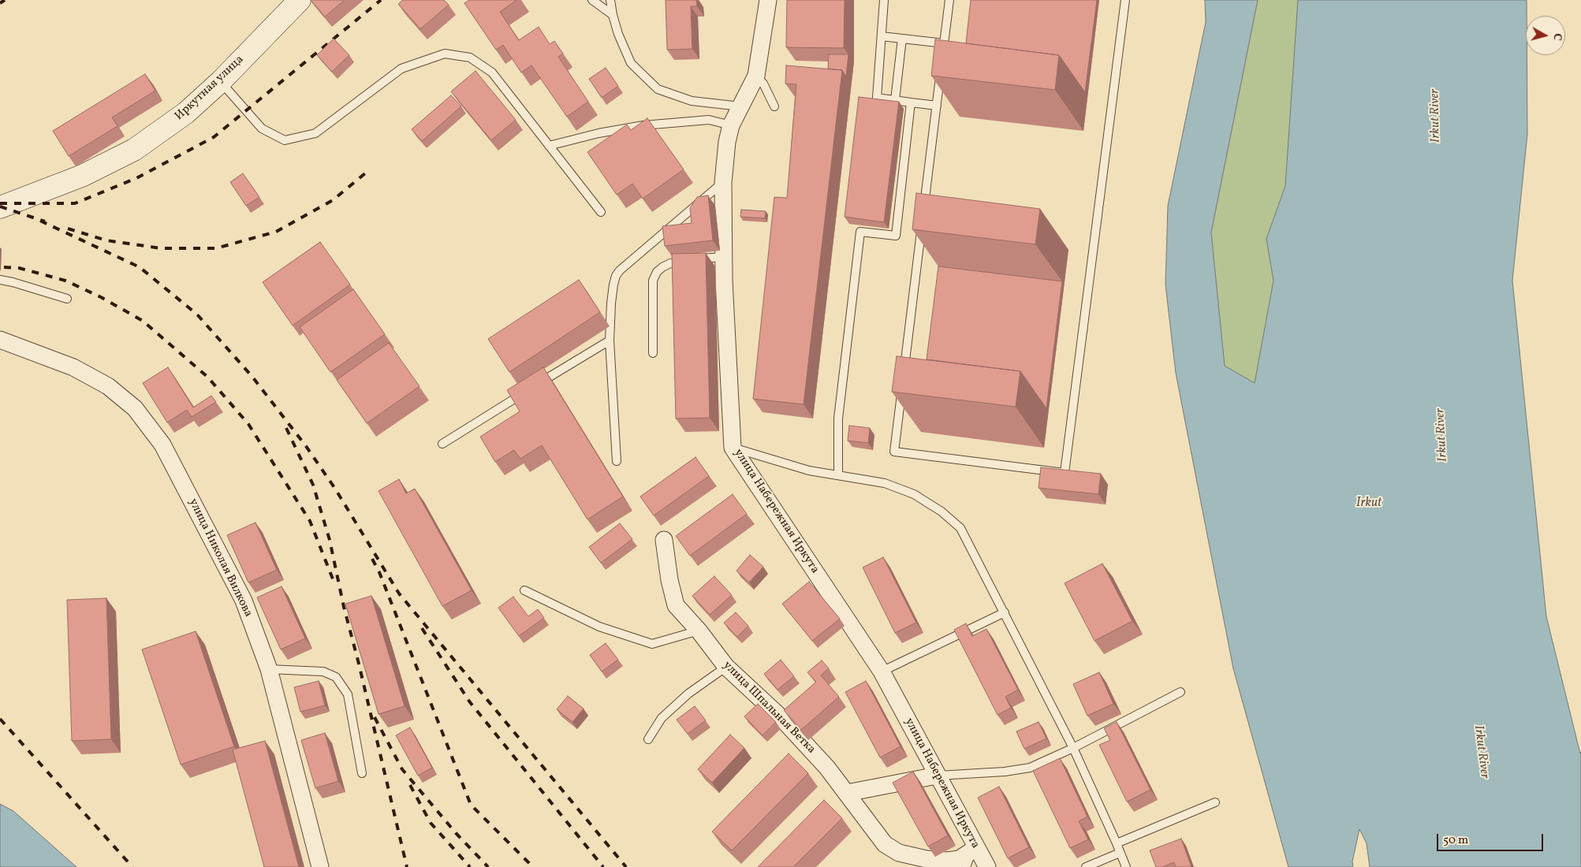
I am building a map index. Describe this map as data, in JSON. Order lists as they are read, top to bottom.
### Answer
{
  "streets": {
    "main road": ["Иркутная улица"],
    "street": ["улица Набережная Иркута", "улица Николая Вилкова", "улица Шпальная Ветка"]
  },
  "crossings": [
    ["улица Набережная Иркута", "улица Шпальная Ветка"]
  ],
  "water": ["Irkut River", "Irkut"],
  "scale_bar": "50 m",
  "north": "right"
}
